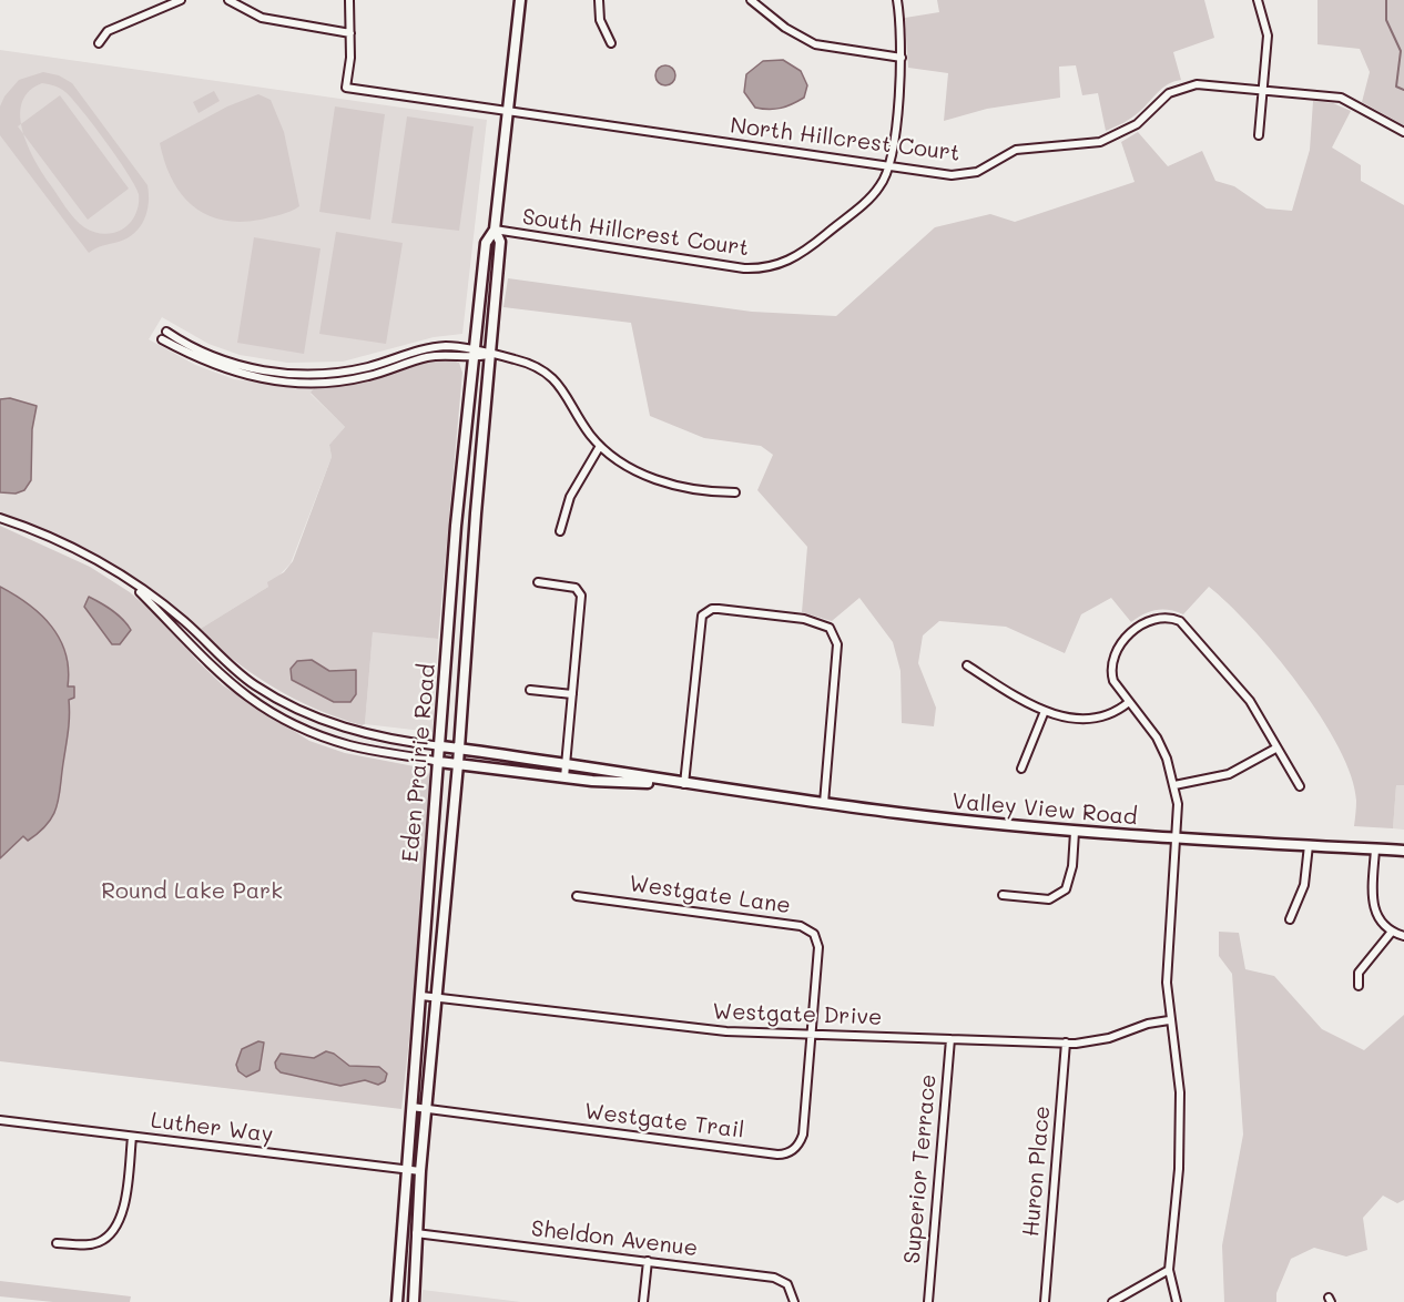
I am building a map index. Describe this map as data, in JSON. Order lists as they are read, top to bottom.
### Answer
{
  "streets": {
    "main road": ["Eden Prairie Road", "Valley View Road"],
    "street": [
      "North Hillcrest Court",
      "South Hillcrest Court",
      "Westgate Lane",
      "Westgate Drive",
      "Westgate Trail",
      "Luther Way",
      "Superior Terrace",
      "Huron Place",
      "Sheldon Avenue"
    ]
  },
  "crossings": [
    ["North Hillcrest Court", "South Hillcrest Court"],
    ["North Hillcrest Court", "Eden Prairie Road"],
    ["South Hillcrest Court", "Eden Prairie Road"],
    ["Eden Prairie Road", "Valley View Road"],
    ["Eden Prairie Road", "Westgate Drive"],
    ["Eden Prairie Road", "Westgate Trail"],
    ["Eden Prairie Road", "Luther Way"],
    ["Eden Prairie Road", "Sheldon Avenue"],
    ["Westgate Lane", "Westgate Drive"],
    ["Westgate Lane", "Westgate Trail"],
    ["Westgate Drive", "Westgate Trail"],
    ["Westgate Drive", "Superior Terrace"],
    ["Westgate Drive", "Huron Place"]
  ],
  "parks": ["Round Lake Park"]
}
